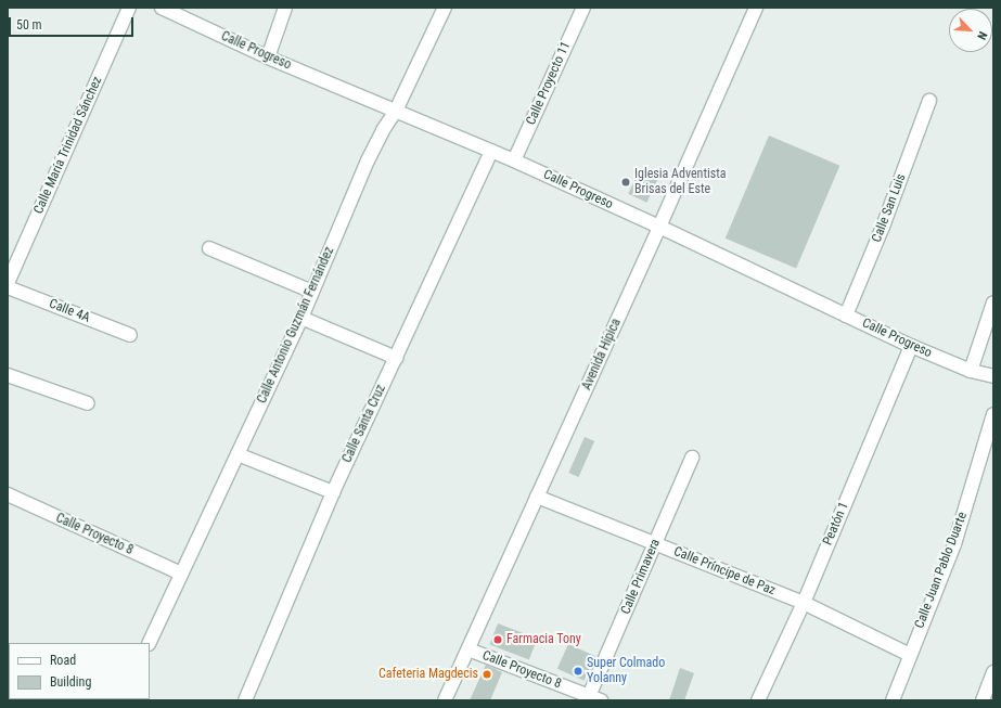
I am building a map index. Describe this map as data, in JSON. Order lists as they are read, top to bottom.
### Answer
{
  "streets": {
    "street": [
      "Calle Progreso",
      "Calle Proyecto 11",
      "Calle María Trinidad Sánchez",
      "Calle San Luis",
      "Calle 4A",
      "Calle Antonio Guzmán Fernández",
      "Avenida Hípica",
      "Calle Santa Cruz",
      "Peatón 1",
      "Calle Proyecto 8",
      "Calle Juan Pablo Duarte",
      "Calle Príncipe de Paz",
      "Calle Primavera"
    ]
  },
  "crossings": [
    ["Calle Progreso", "Calle Proyecto 11"],
    ["Calle Progreso", "Calle San Luis"],
    ["Calle Progreso", "Calle Antonio Guzmán Fernández"],
    ["Calle Progreso", "Avenida Hípica"],
    ["Calle Progreso", "Calle Santa Cruz"],
    ["Calle Progreso", "Peatón 1"],
    ["Calle Antonio Guzmán Fernández", "Calle Proyecto 8"],
    ["Avenida Hípica", "Calle Proyecto 8"],
    ["Avenida Hípica", "Calle Príncipe de Paz"],
    ["Peatón 1", "Calle Príncipe de Paz"],
    ["Calle Proyecto 8", "Calle Primavera"],
    ["Calle Juan Pablo Duarte", "Calle Príncipe de Paz"],
    ["Calle Príncipe de Paz", "Calle Primavera"]
  ],
  "places": [
    "Iglesia Adventista Brisas del Este",
    "Farmacia Tony",
    "Super Colmado Yolanny",
    "Cafeteria Magdecis"
  ],
  "legend": ["Road", "Building"],
  "scale_bar": "50 m",
  "north": "bottom right"
}
